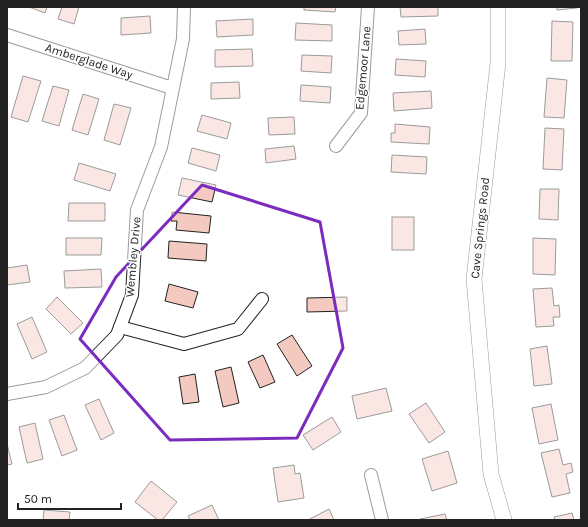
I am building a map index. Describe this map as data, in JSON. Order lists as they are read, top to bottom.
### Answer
{
  "streets": {
    "street": [
      "Amberglade Way",
      "Edgemoor Lane",
      "Cave Springs Road",
      "Wembley Drive"
    ]
  },
  "crossings": [
    ["Amberglade Way", "Wembley Drive"]
  ],
  "scale_bar": "50 m"
}
